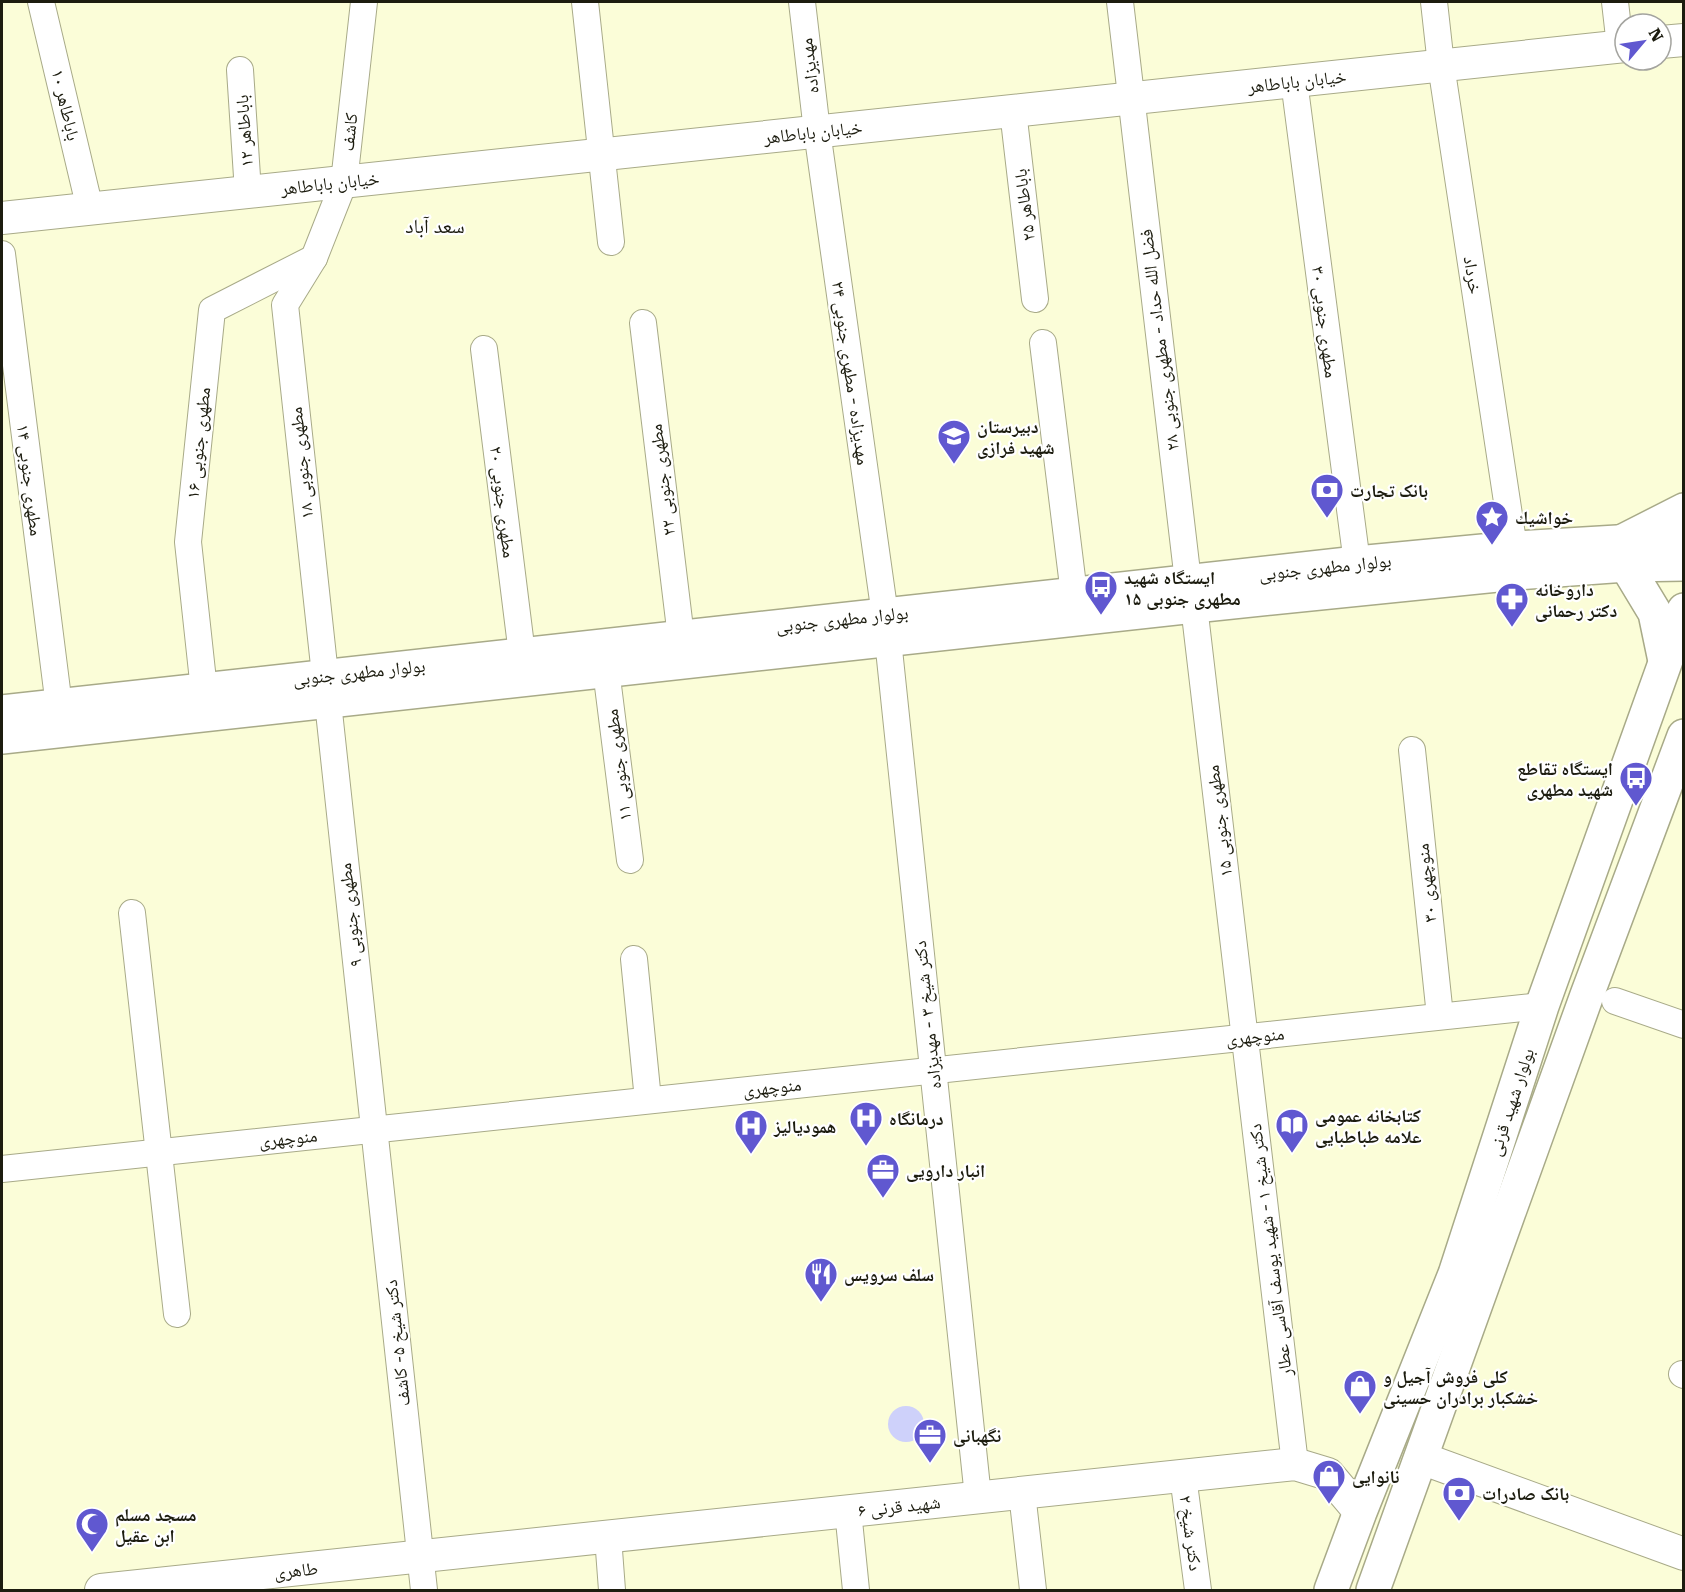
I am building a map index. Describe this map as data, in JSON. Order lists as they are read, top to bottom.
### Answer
{
  "streets": {
    "main road": ["بولوار مطهری جنوبی", "بولوار شهید قرنی"],
    "street": [
      "مهدیزاده",
      "خیابان باباطاهر",
      "باباطاهر ۱۰",
      "باباطاهر ۱۲",
      "کاشف",
      "باباطاهر ۲۵",
      "خرداد",
      "مطهری جنوبی ۳۰",
      "فضل الله حداد - مطهری جنوبی ۲۸",
      "مهدیزاده - مطهری جنوبی ۲۴",
      "مطهری جنوبی ۱۶",
      "مطهری جنوبی ۱۸",
      "مطهری جنوبی ۱۴",
      "مطهری جنوبی ۲۲",
      "مطهری جنوبی ۲۰",
      "مطهری جنوبی ۱۱",
      "مطهری جنوبی ۱۵",
      "منوچهری ۳۰",
      "مطهری جنوبی ۹",
      "دکتر شیخ ۳ - مهدیزاده",
      "منوچهری",
      "دکتر شیخ ۱ - شهید یوسف آقاسی عطار",
      "دکتر شیخ ۵- کاشف",
      "شهید قرنی ۶",
      "دکتر شیخ ۲",
      "طاهری"
    ]
  },
  "crossings": [
    ["مهدیزاده", "خیابان باباطاهر"],
    ["مهدیزاده", "مهدیزاده - مطهری جنوبی ۲۴"],
    ["خیابان باباطاهر", "باباطاهر ۱۰"],
    ["خیابان باباطاهر", "باباطاهر ۱۲"],
    ["خیابان باباطاهر", "کاشف"],
    ["خیابان باباطاهر", "باباطاهر ۲۵"],
    ["خیابان باباطاهر", "خرداد"],
    ["خیابان باباطاهر", "مطهری جنوبی ۳۰"],
    ["خیابان باباطاهر", "فضل الله حداد - مطهری جنوبی ۲۸"],
    ["خیابان باباطاهر", "مهدیزاده - مطهری جنوبی ۲۴"],
    ["کاشف", "مطهری جنوبی ۱۶"],
    ["کاشف", "مطهری جنوبی ۱۸"],
    ["خرداد", "بولوار مطهری جنوبی"],
    ["مطهری جنوبی ۳۰", "بولوار مطهری جنوبی"],
    ["فضل الله حداد - مطهری جنوبی ۲۸", "بولوار مطهری جنوبی"],
    ["فضل الله حداد - مطهری جنوبی ۲۸", "مطهری جنوبی ۱۵"],
    ["مهدیزاده - مطهری جنوبی ۲۴", "بولوار مطهری جنوبی"],
    ["مهدیزاده - مطهری جنوبی ۲۴", "دکتر شیخ ۳ - مهدیزاده"],
    ["مطهری جنوبی ۱۶", "مطهری جنوبی ۱۸"],
    ["مطهری جنوبی ۱۶", "بولوار مطهری جنوبی"],
    ["مطهری جنوبی ۱۸", "بولوار مطهری جنوبی"],
    ["مطهری جنوبی ۱۸", "مطهری جنوبی ۹"],
    ["مطهری جنوبی ۱۴", "بولوار مطهری جنوبی"],
    ["مطهری جنوبی ۲۲", "بولوار مطهری جنوبی"],
    ["مطهری جنوبی ۲۰", "بولوار مطهری جنوبی"],
    ["بولوار مطهری جنوبی", "مطهری جنوبی ۱۱"],
    ["بولوار مطهری جنوبی", "مطهری جنوبی ۱۵"],
    ["بولوار مطهری جنوبی", "مطهری جنوبی ۹"],
    ["بولوار مطهری جنوبی", "دکتر شیخ ۳ - مهدیزاده"],
    ["مطهری جنوبی ۱۵", "منوچهری"],
    ["مطهری جنوبی ۱۵", "دکتر شیخ ۱ - شهید یوسف آقاسی عطار"],
    ["منوچهری ۳۰", "منوچهری"],
    ["مطهری جنوبی ۹", "منوچهری"],
    ["مطهری جنوبی ۹", "دکتر شیخ ۵- کاشف"],
    ["دکتر شیخ ۳ - مهدیزاده", "منوچهری"],
    ["دکتر شیخ ۳ - مهدیزاده", "شهید قرنی ۶"],
    ["منوچهری", "بولوار شهید قرنی"],
    ["منوچهری", "دکتر شیخ ۱ - شهید یوسف آقاسی عطار"],
    ["منوچهری", "دکتر شیخ ۵- کاشف"],
    ["بولوار شهید قرنی", "شهید قرنی ۶"],
    ["دکتر شیخ ۱ - شهید یوسف آقاسی عطار", "شهید قرنی ۶"],
    ["دکتر شیخ ۵- کاشف", "شهید قرنی ۶"],
    ["دکتر شیخ ۵- کاشف", "طاهری"],
    ["شهید قرنی ۶", "دکتر شیخ ۲"],
    ["شهید قرنی ۶", "طاهری"]
  ],
  "districts": ["سعد آباد"],
  "places": {
    "school or university": ["دبیرستان شهید فرازی"],
    "bank": ["بانک تجارت", "بانک صادرات"],
    "place": ["خواشيك"],
    "bus stop": ["ایستگاه شهید مطهری جنوبی ۱۵", "ایستگاه تقاطع شهید مطهری"],
    "pharmacy": ["داروخانه دکتر رحمانی"],
    "hospital": ["درمانگاه", "همودیالیز"],
    "library": ["کتابخانه عمومی علامه طباطبایی"],
    "office": ["انبار دارویی", "نگهبانی"],
    "restaurant": ["سلف سرویس"],
    "shop": ["کلی فروش آجیل و خشکبار برادران حسینی", "نانوایی"],
    "mosque": ["مسجد مسلم ابن عقیل"]
  },
  "north": "top right"
}
